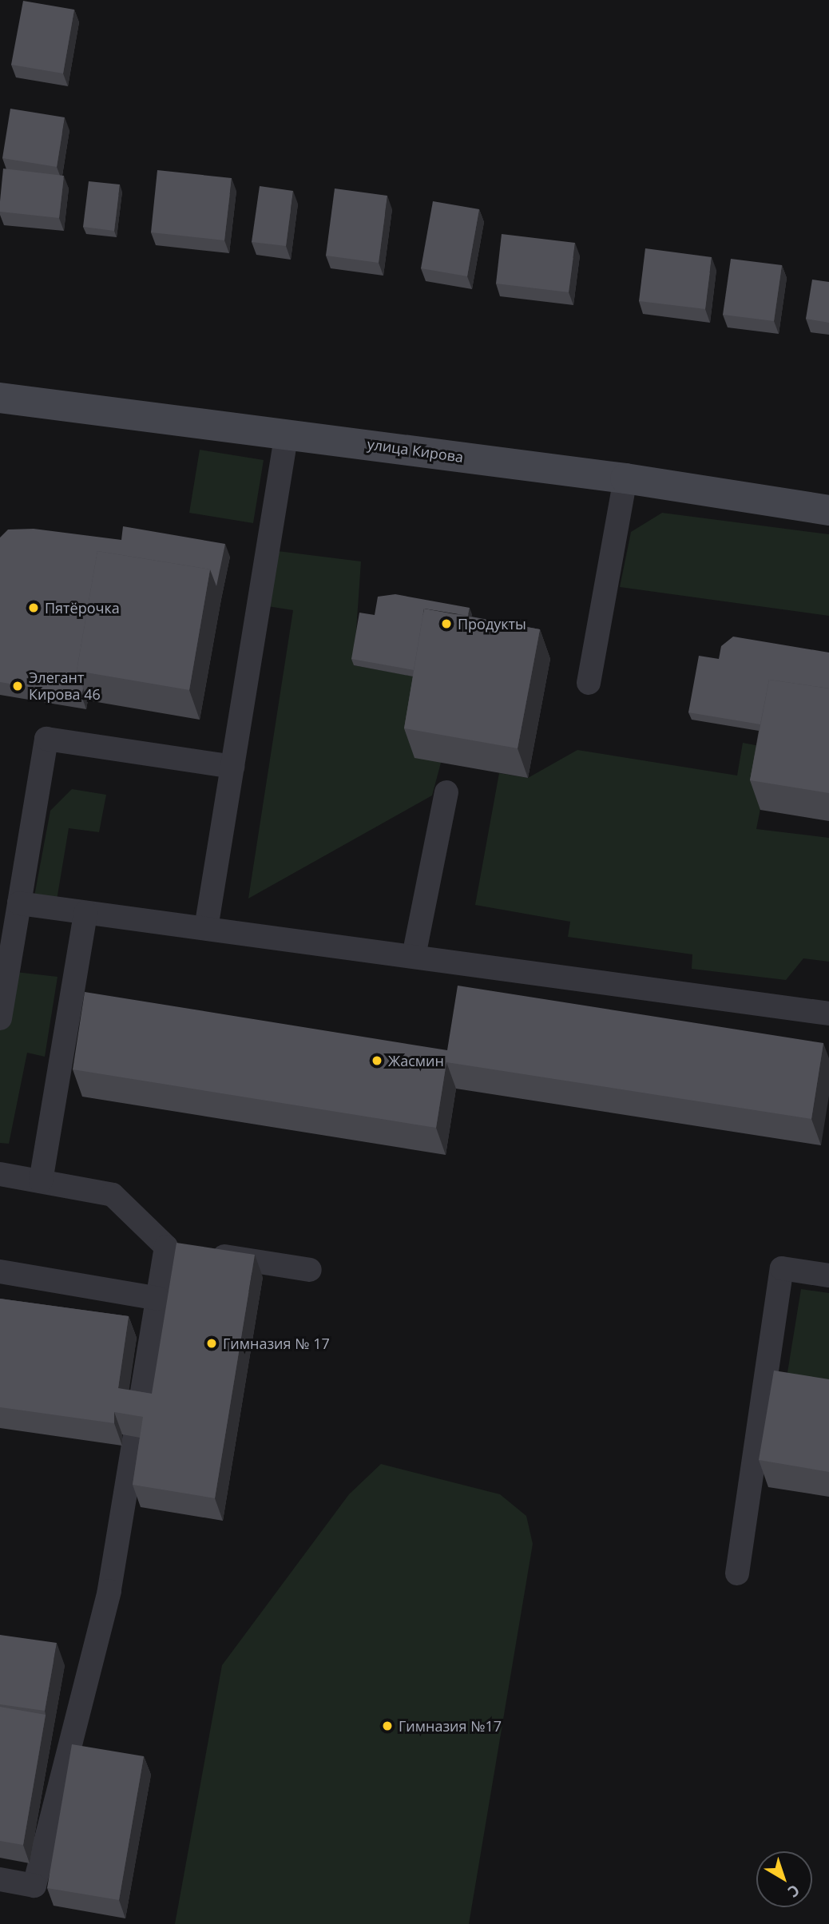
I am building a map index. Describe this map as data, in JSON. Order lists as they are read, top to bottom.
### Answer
{
  "streets": {
    "street": ["улица Кирова"]
  },
  "places": [
    "Пятёрочка",
    "Продукты",
    "Элегант Кирова 46",
    "Жасмин",
    "Гимназия № 17",
    "Гимназия №17"
  ],
  "north": "bottom right"
}
